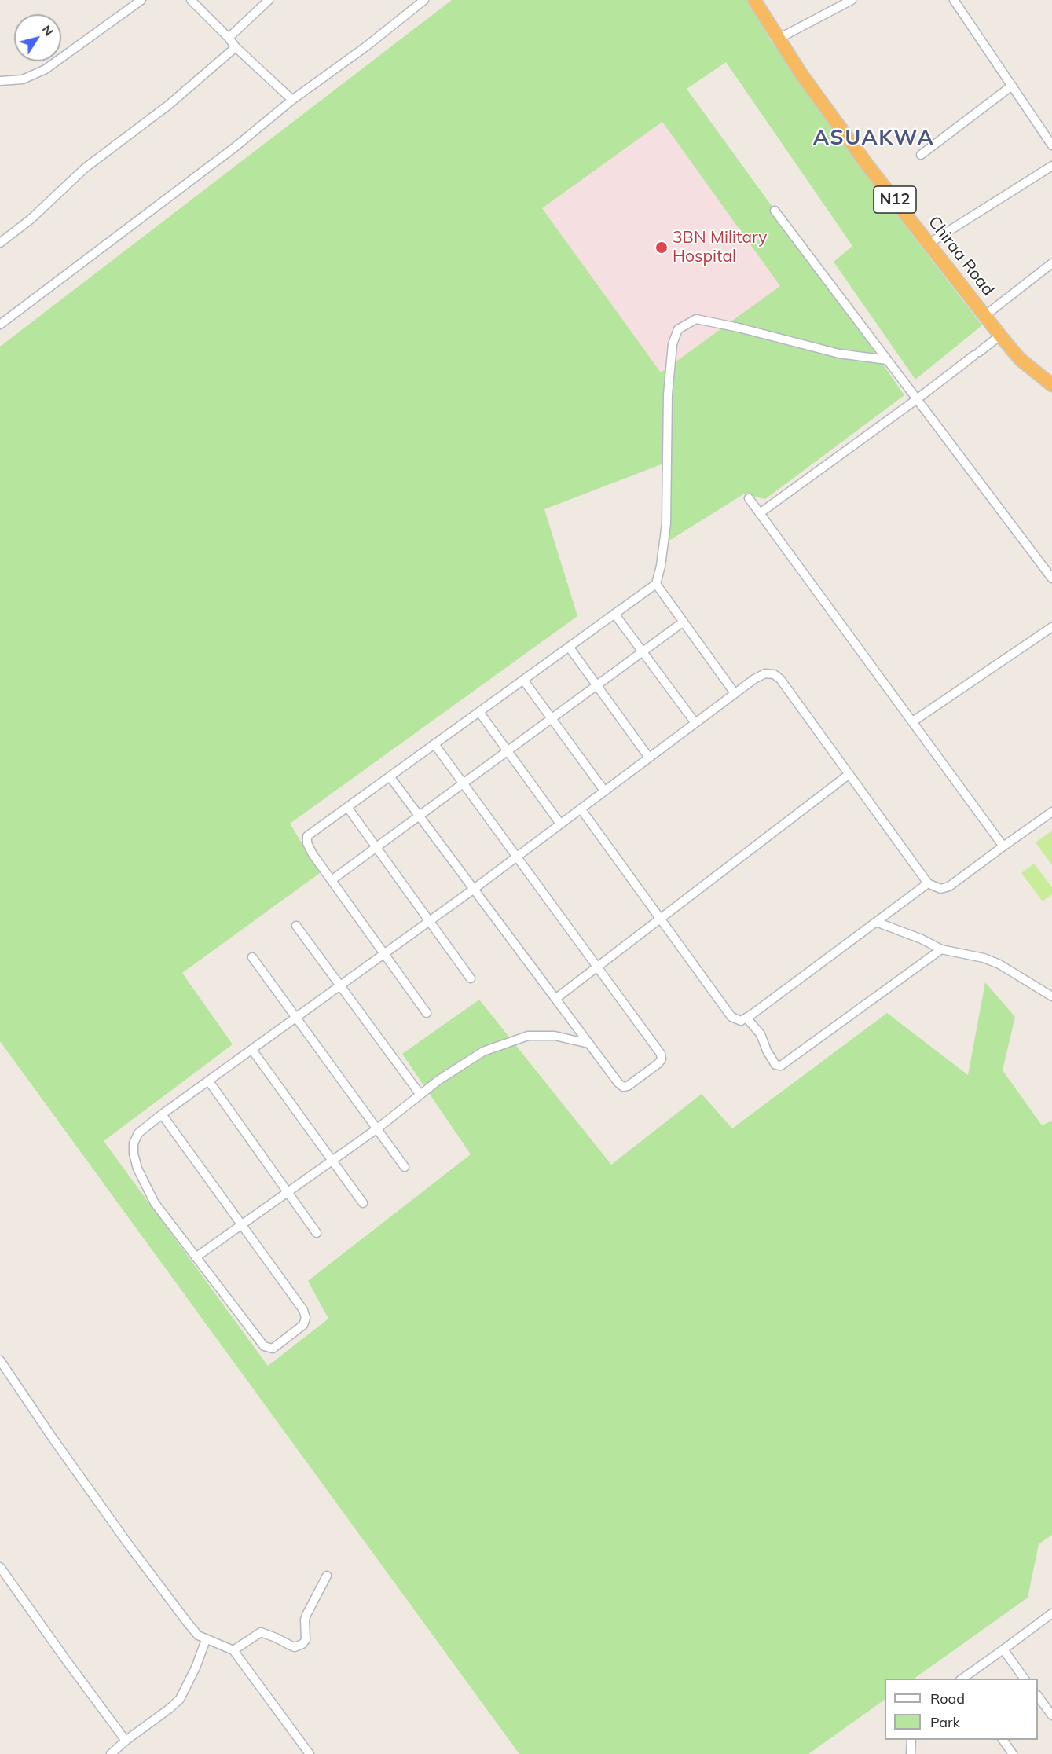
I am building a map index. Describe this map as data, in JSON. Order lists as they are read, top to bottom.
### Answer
{
  "streets": {
    "highway": ["N12", "Chiraa Road"]
  },
  "districts": ["ASUAKWA"],
  "places": ["3BN Military Hospital"],
  "legend": ["Road", "Park"],
  "north": "top right"
}
